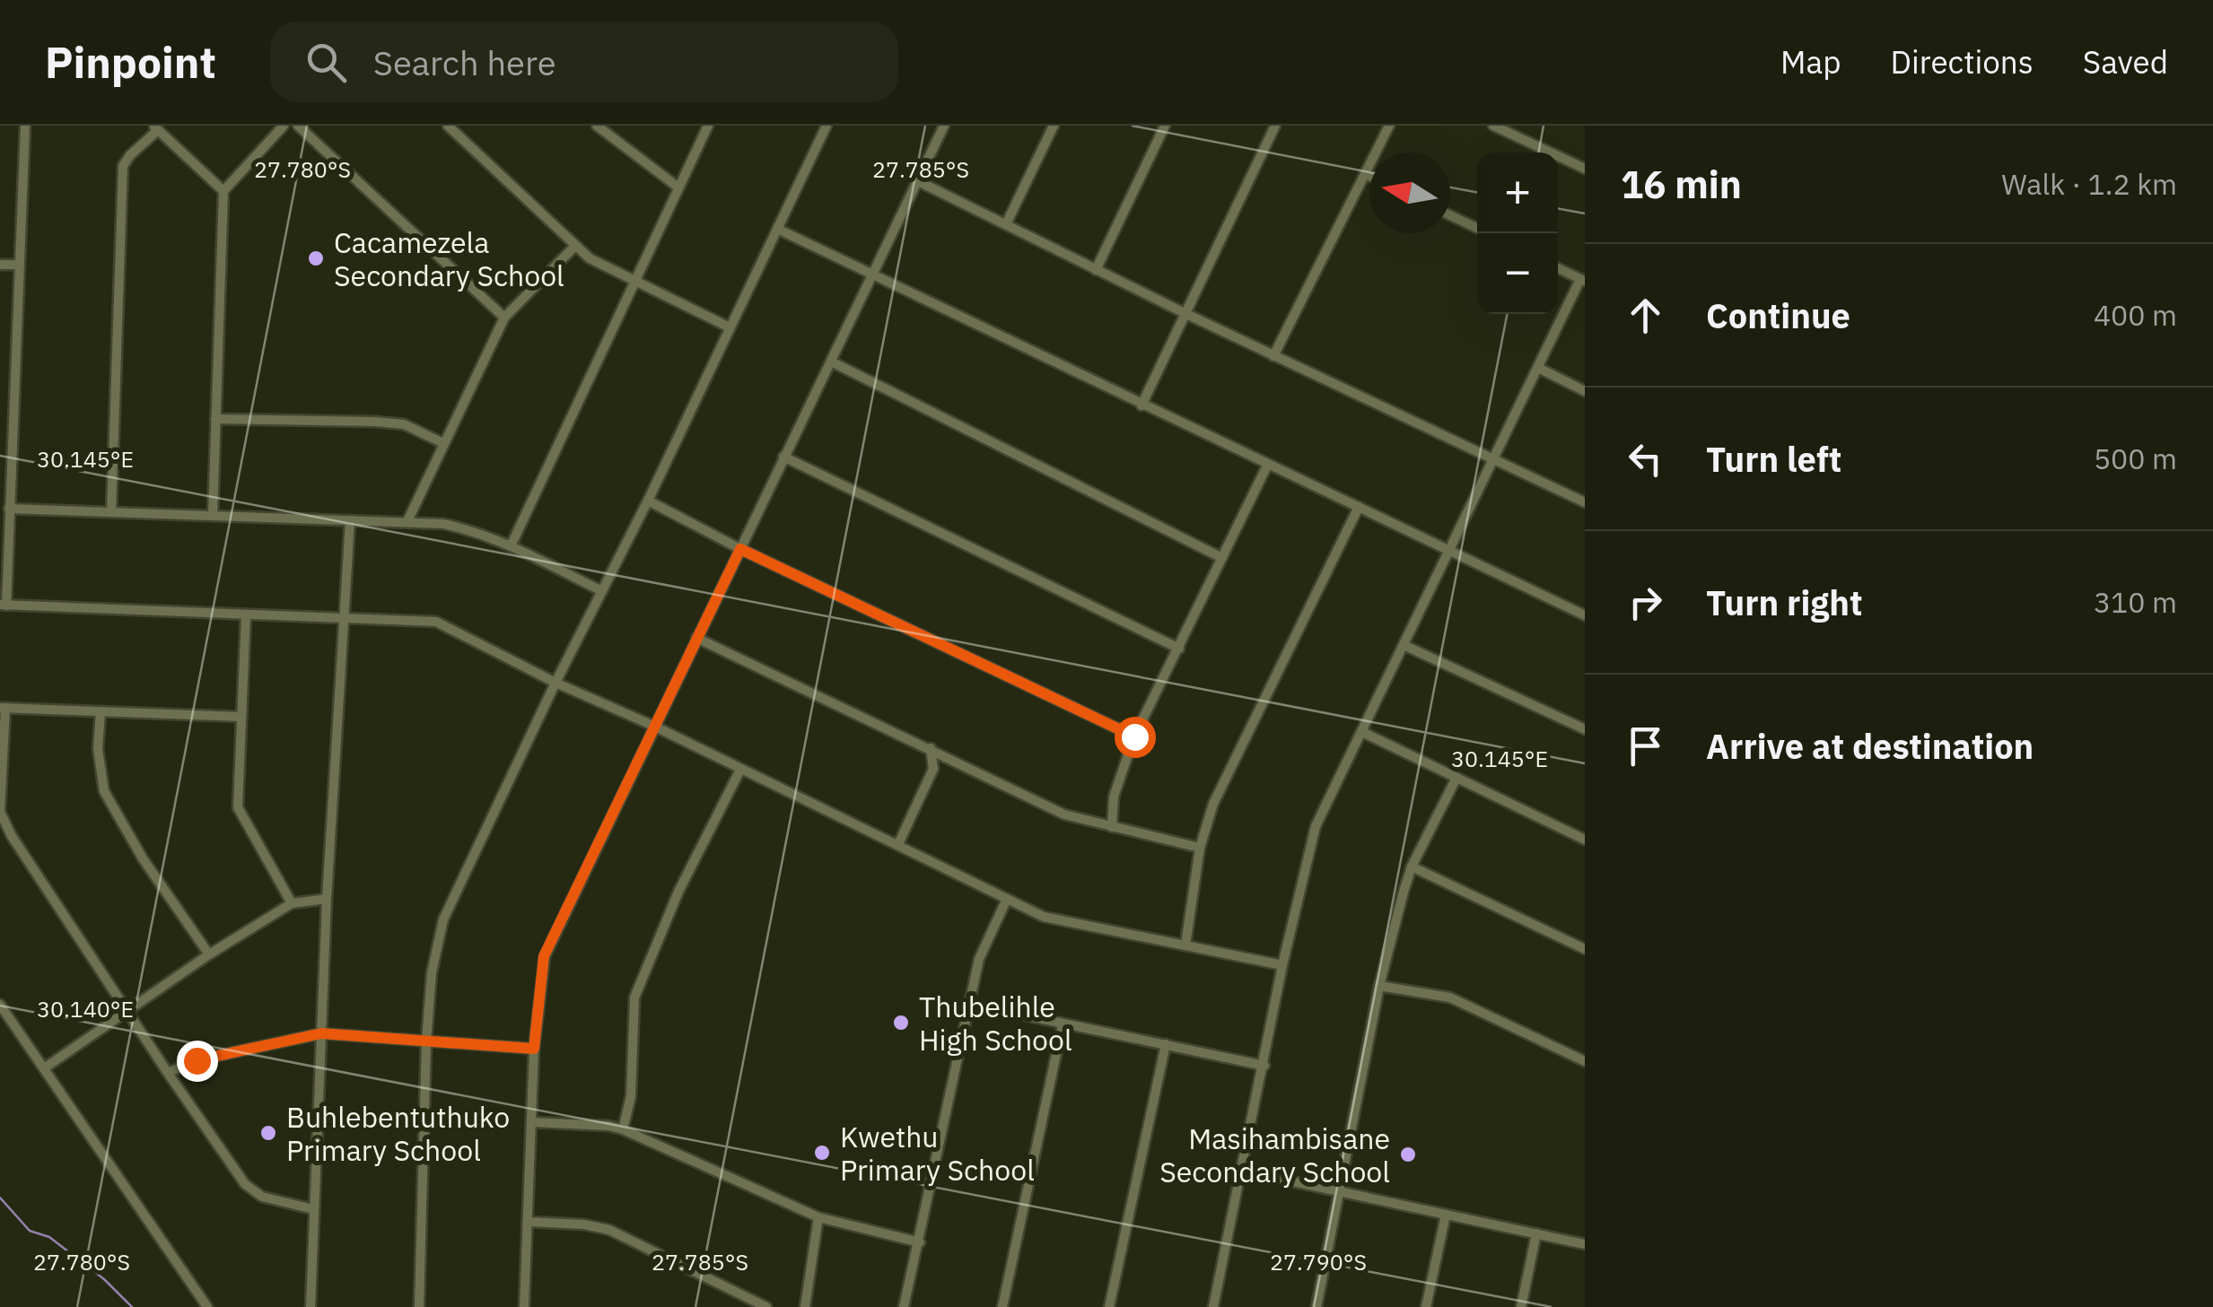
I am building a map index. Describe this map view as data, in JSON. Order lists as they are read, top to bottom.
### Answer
{
  "places": [
    "Cacamezela Secondary School",
    "Thubelihle High School",
    "Buhlebentuthuko Primary School",
    "Kwethu Primary School",
    "Masihambisane Secondary School"
  ],
  "north": "left",
  "page": {
    "header": "Pinpoint",
    "search": "Search here",
    "nav": ["Map", "Directions", "Saved"],
    "heading": ["16 min", "Walk · 1.2 km"],
    "map_buttons": ["+", "−"],
    "list": [
      ["Continue", "400 m"],
      ["Turn left", "500 m"],
      ["Turn right", "310 m"],
      "Arrive at destination"
    ]
  },
  "coordinates": [
    "27.780°S",
    "27.785°S",
    "30.145°E",
    "30.140°E",
    "27.790°S"
  ]
}
